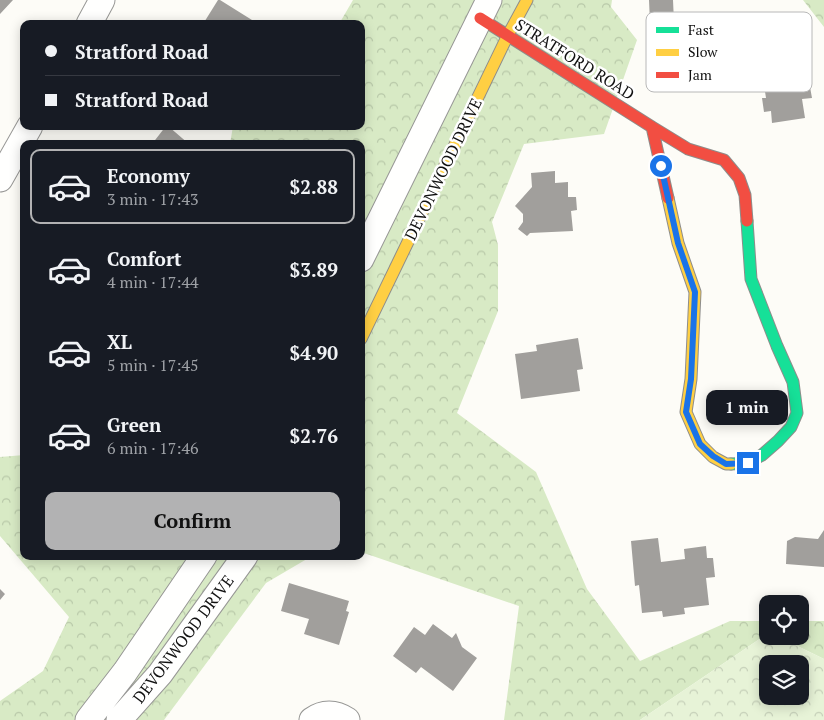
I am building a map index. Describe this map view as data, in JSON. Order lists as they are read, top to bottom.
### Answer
{
  "streets": {
    "street": ["STRATFORD ROAD", "DEVONWOOD DRIVE"]
  },
  "crossings": [
    ["STRATFORD ROAD", "DEVONWOOD DRIVE"]
  ],
  "legend": ["Fast", "Slow", "Jam"],
  "page": {
    "banner": ["Stratford Road", "Stratford Road"],
    "list": [
      {
        "name": "Economy",
        "note": "3 min · 17:43",
        "value": "$2.88"
      },
      {
        "name": "Comfort",
        "note": "4 min · 17:44",
        "value": "$3.89"
      },
      {
        "name": "XL",
        "note": "5 min · 17:45",
        "value": "$4.90"
      },
      {
        "name": "Green",
        "note": "6 min · 17:46",
        "value": "$2.76"
      }
    ],
    "bubble": "1 min",
    "buttons": "Confirm"
  }
}
